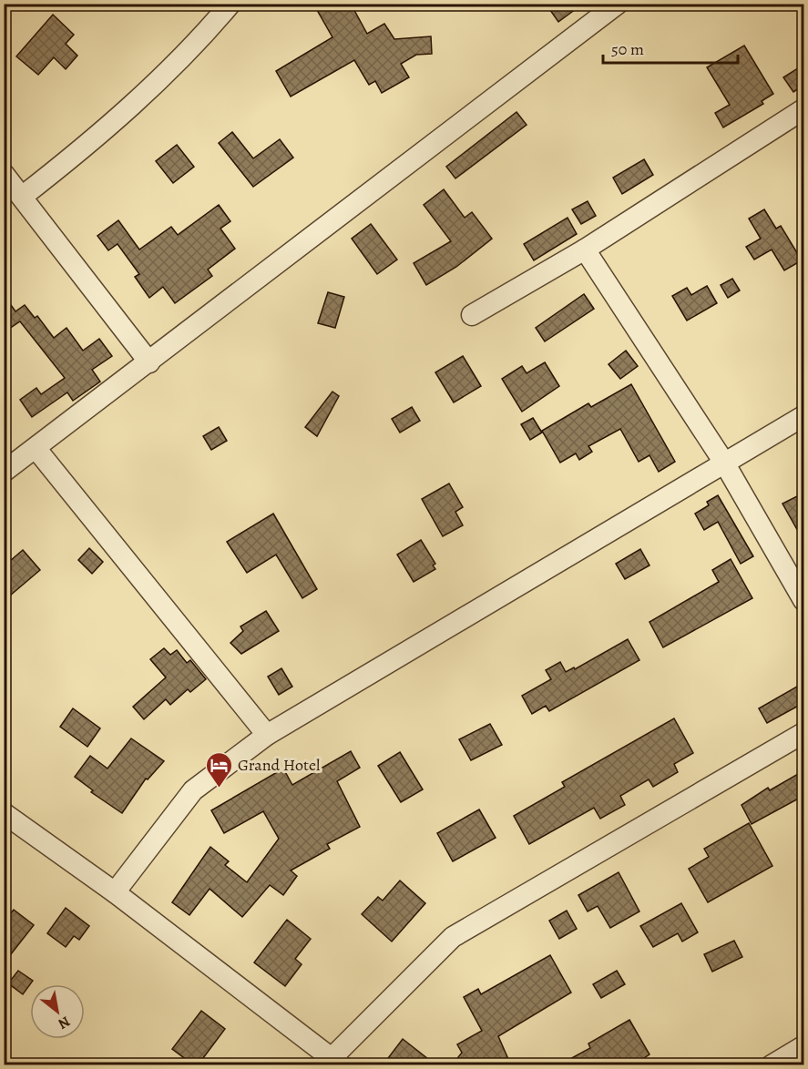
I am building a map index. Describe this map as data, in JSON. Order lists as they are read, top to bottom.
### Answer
{
  "places": {
    "hotel": ["Grand Hotel"]
  },
  "scale_bar": "50 m",
  "north": "bottom right"
}
